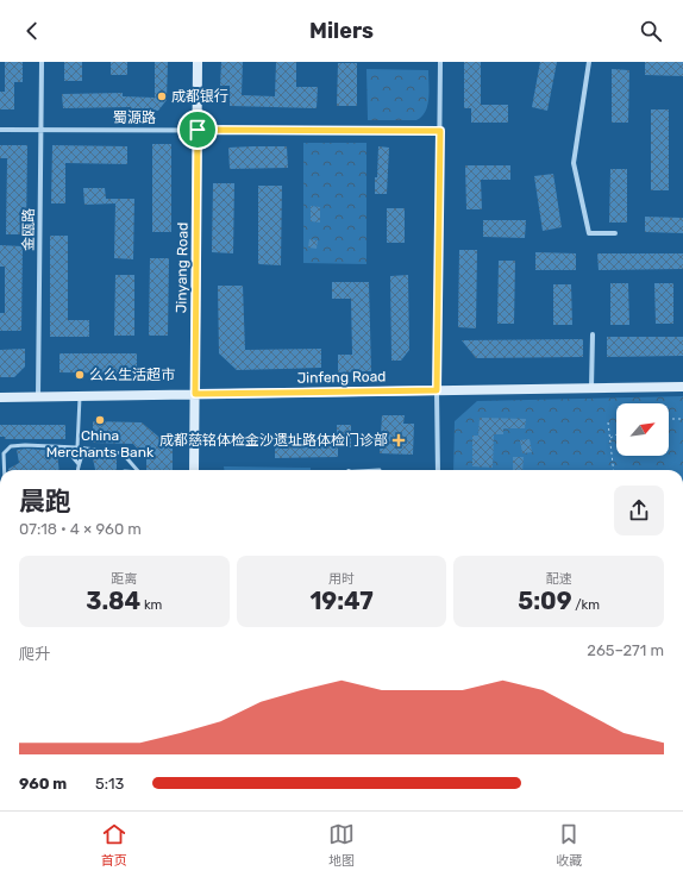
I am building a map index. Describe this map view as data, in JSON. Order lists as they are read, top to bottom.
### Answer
{
  "streets": {
    "street": [
      "蜀源路",
      "金瓯路",
      "Jinyang Road",
      "Jinfeng Road"
    ]
  },
  "crossings": [
    ["蜀源路", "金瓯路"],
    ["蜀源路", "Jinyang Road"],
    ["金瓯路", "Jinfeng Road"],
    ["Jinyang Road", "Jinfeng Road"]
  ],
  "places": {
    "other": ["成都银行", "么么生活超市", "China Merchants Bank"],
    "health": ["成都慈铭体检金沙遗址路体检门诊部"]
  },
  "north": "top right",
  "page": {
    "header": "Milers",
    "heading": ["晨跑", "07:18 · 4 × 960 m"],
    "stats": [
      ["距离", "3.84 km"],
      ["用时", "19:47"],
      ["配速", "5:09 /km"]
    ],
    "chart": ["爬升", "265–271 m"],
    "list": [
      {
        "name": "960 m",
        "note": "5:13"
      }
    ],
    "tabs": ["首页", "地图", "收藏"]
  }
}
